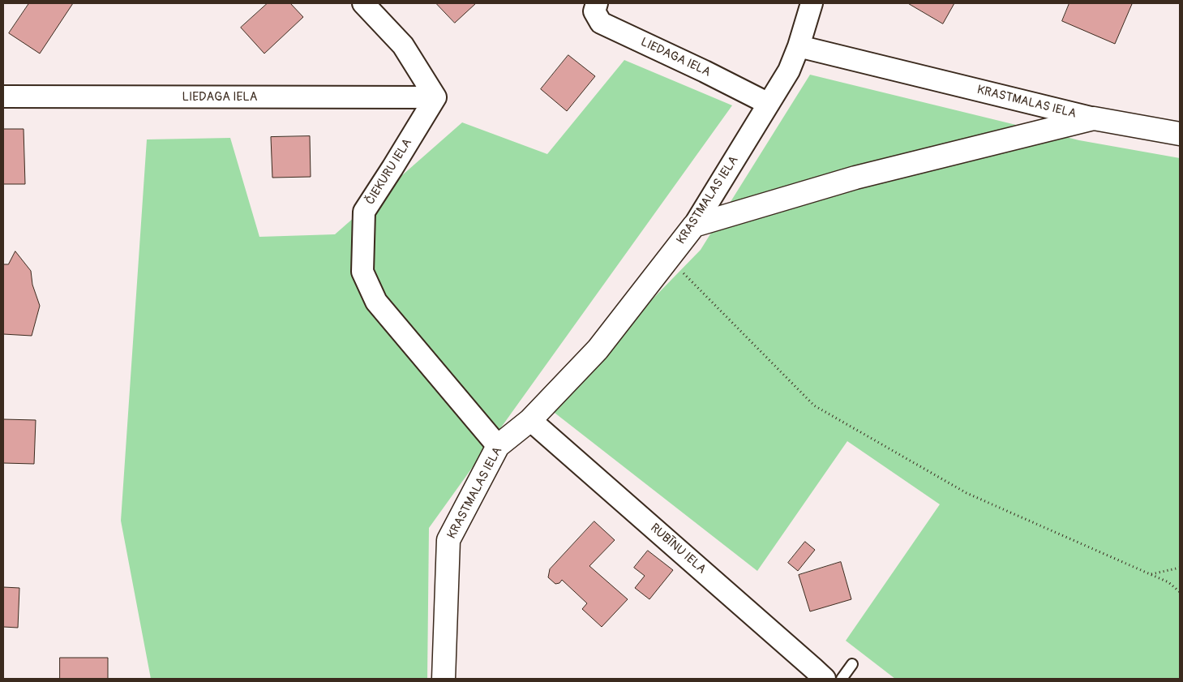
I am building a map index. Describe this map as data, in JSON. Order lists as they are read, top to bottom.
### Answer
{
  "streets": {
    "street": [
      "LIEDAGA IELA",
      "KRASTMALAS IELA",
      "ČIEKURU IELA",
      "RUBĪNU IELA"
    ]
  },
  "crossings": [
    ["LIEDAGA IELA", "KRASTMALAS IELA"],
    ["LIEDAGA IELA", "ČIEKURU IELA"],
    ["KRASTMALAS IELA", "ČIEKURU IELA"],
    ["KRASTMALAS IELA", "RUBĪNU IELA"]
  ]
}
